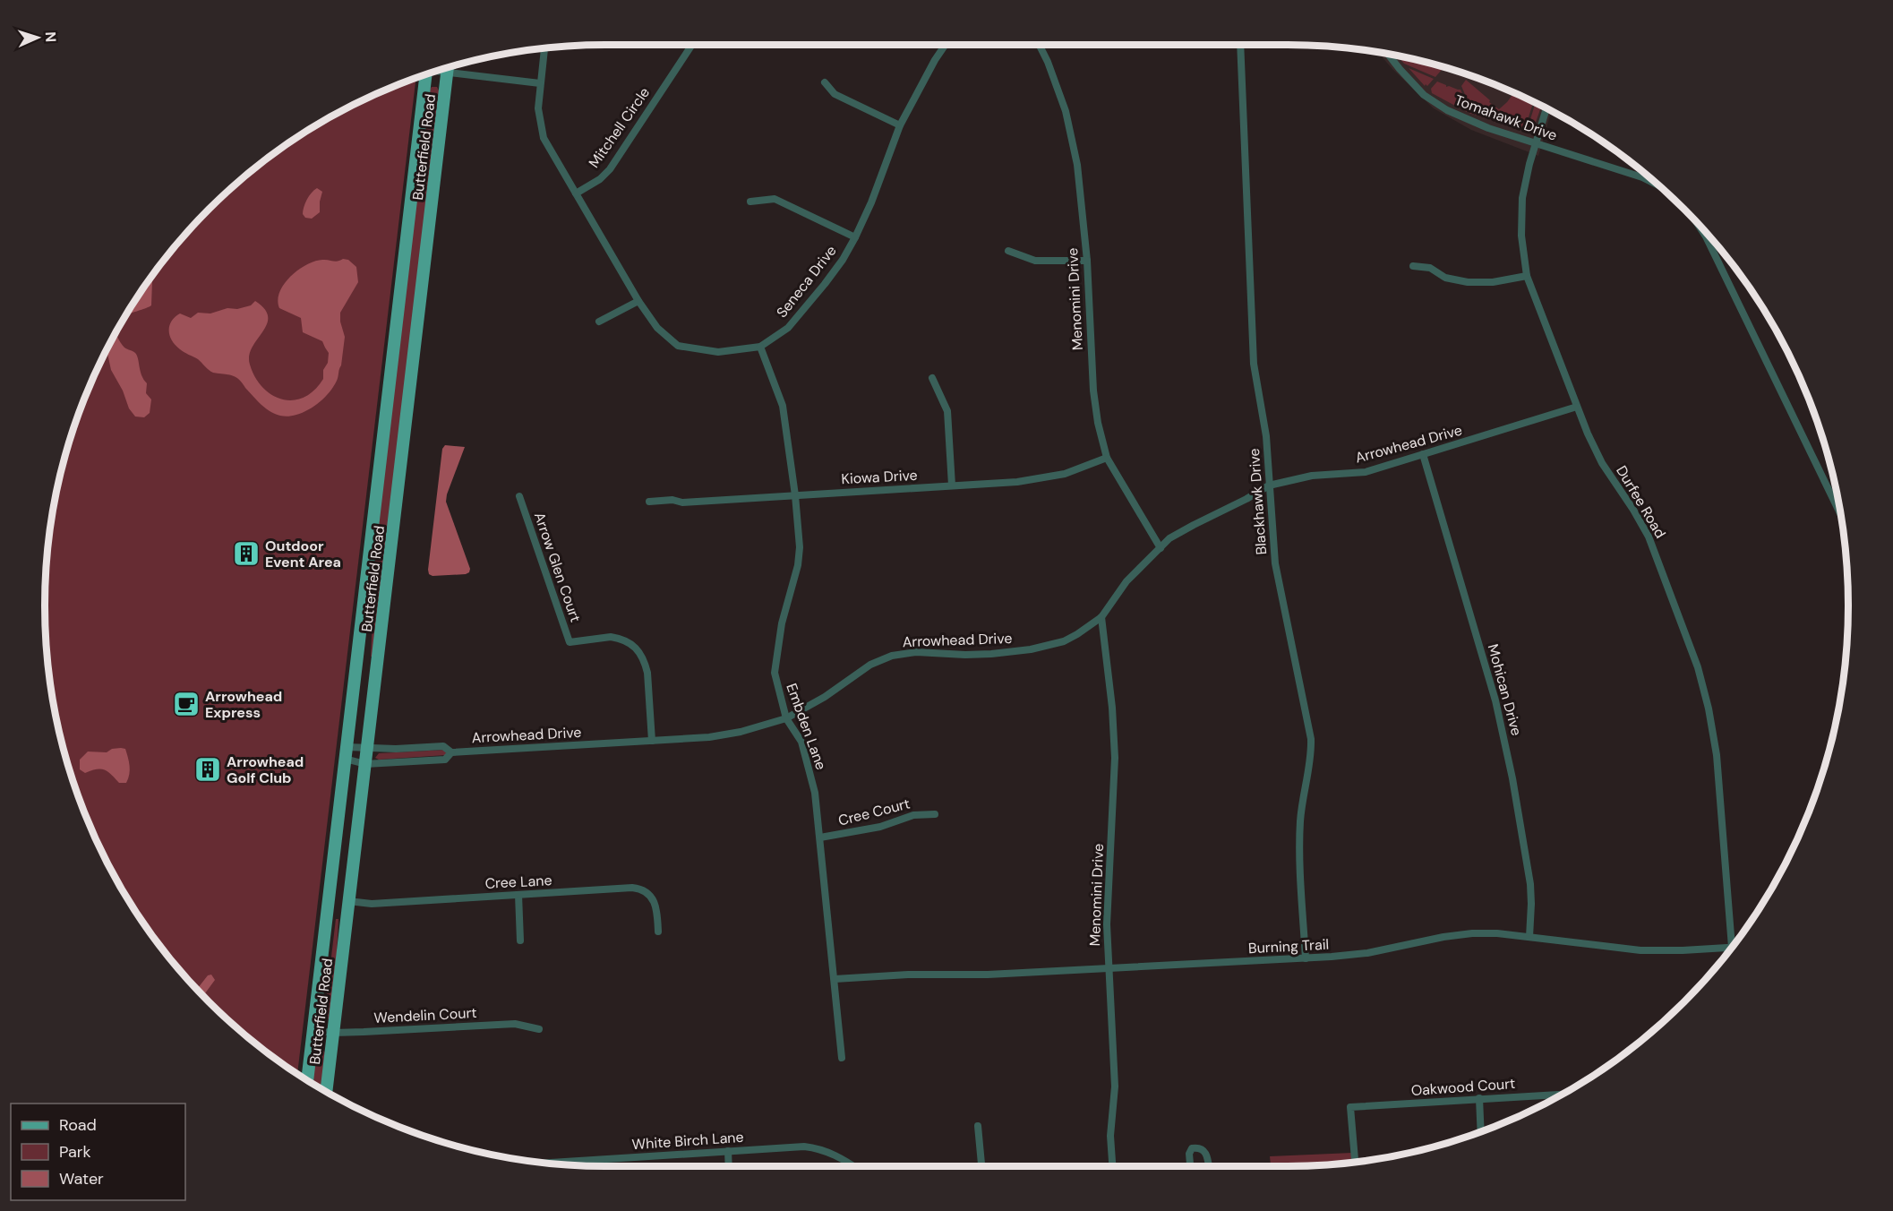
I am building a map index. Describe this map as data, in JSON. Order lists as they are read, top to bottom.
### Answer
{
  "streets": {
    "main road": ["Butterfield Road"],
    "street": [
      "Tomahawk Drive",
      "Mitchell Circle",
      "Seneca Drive",
      "Menomini Drive",
      "Arrowhead Drive",
      "Kiowa Drive",
      "Blackhawk Drive",
      "Durfee Road",
      "Arrow Glen Court",
      "Mohican Drive",
      "Embden Lane",
      "Cree Court",
      "Cree Lane",
      "Burning Trail",
      "Wendelin Court",
      "Oakwood Court",
      "White Birch Lane"
    ]
  },
  "crossings": [
    ["Tomahawk Drive", "Durfee Road"],
    ["Mitchell Circle", "Seneca Drive"],
    ["Butterfield Road", "Arrowhead Drive"],
    ["Butterfield Road", "Cree Lane"],
    ["Butterfield Road", "Wendelin Court"],
    ["Seneca Drive", "Embden Lane"],
    ["Menomini Drive", "Arrowhead Drive"],
    ["Menomini Drive", "Kiowa Drive"],
    ["Menomini Drive", "Burning Trail"],
    ["Arrowhead Drive", "Blackhawk Drive"],
    ["Arrowhead Drive", "Durfee Road"],
    ["Arrowhead Drive", "Arrow Glen Court"],
    ["Arrowhead Drive", "Mohican Drive"],
    ["Arrowhead Drive", "Embden Lane"],
    ["Kiowa Drive", "Embden Lane"],
    ["Blackhawk Drive", "Burning Trail"],
    ["Durfee Road", "Burning Trail"],
    ["Mohican Drive", "Burning Trail"],
    ["Embden Lane", "Cree Court"],
    ["Embden Lane", "Burning Trail"]
  ],
  "places": {
    "building": ["Outdoor Event Area", "Arrowhead Golf Club"],
    "cafe": ["Arrowhead Express"]
  },
  "legend": ["Road", "Park", "Water"],
  "north": "right"
}
